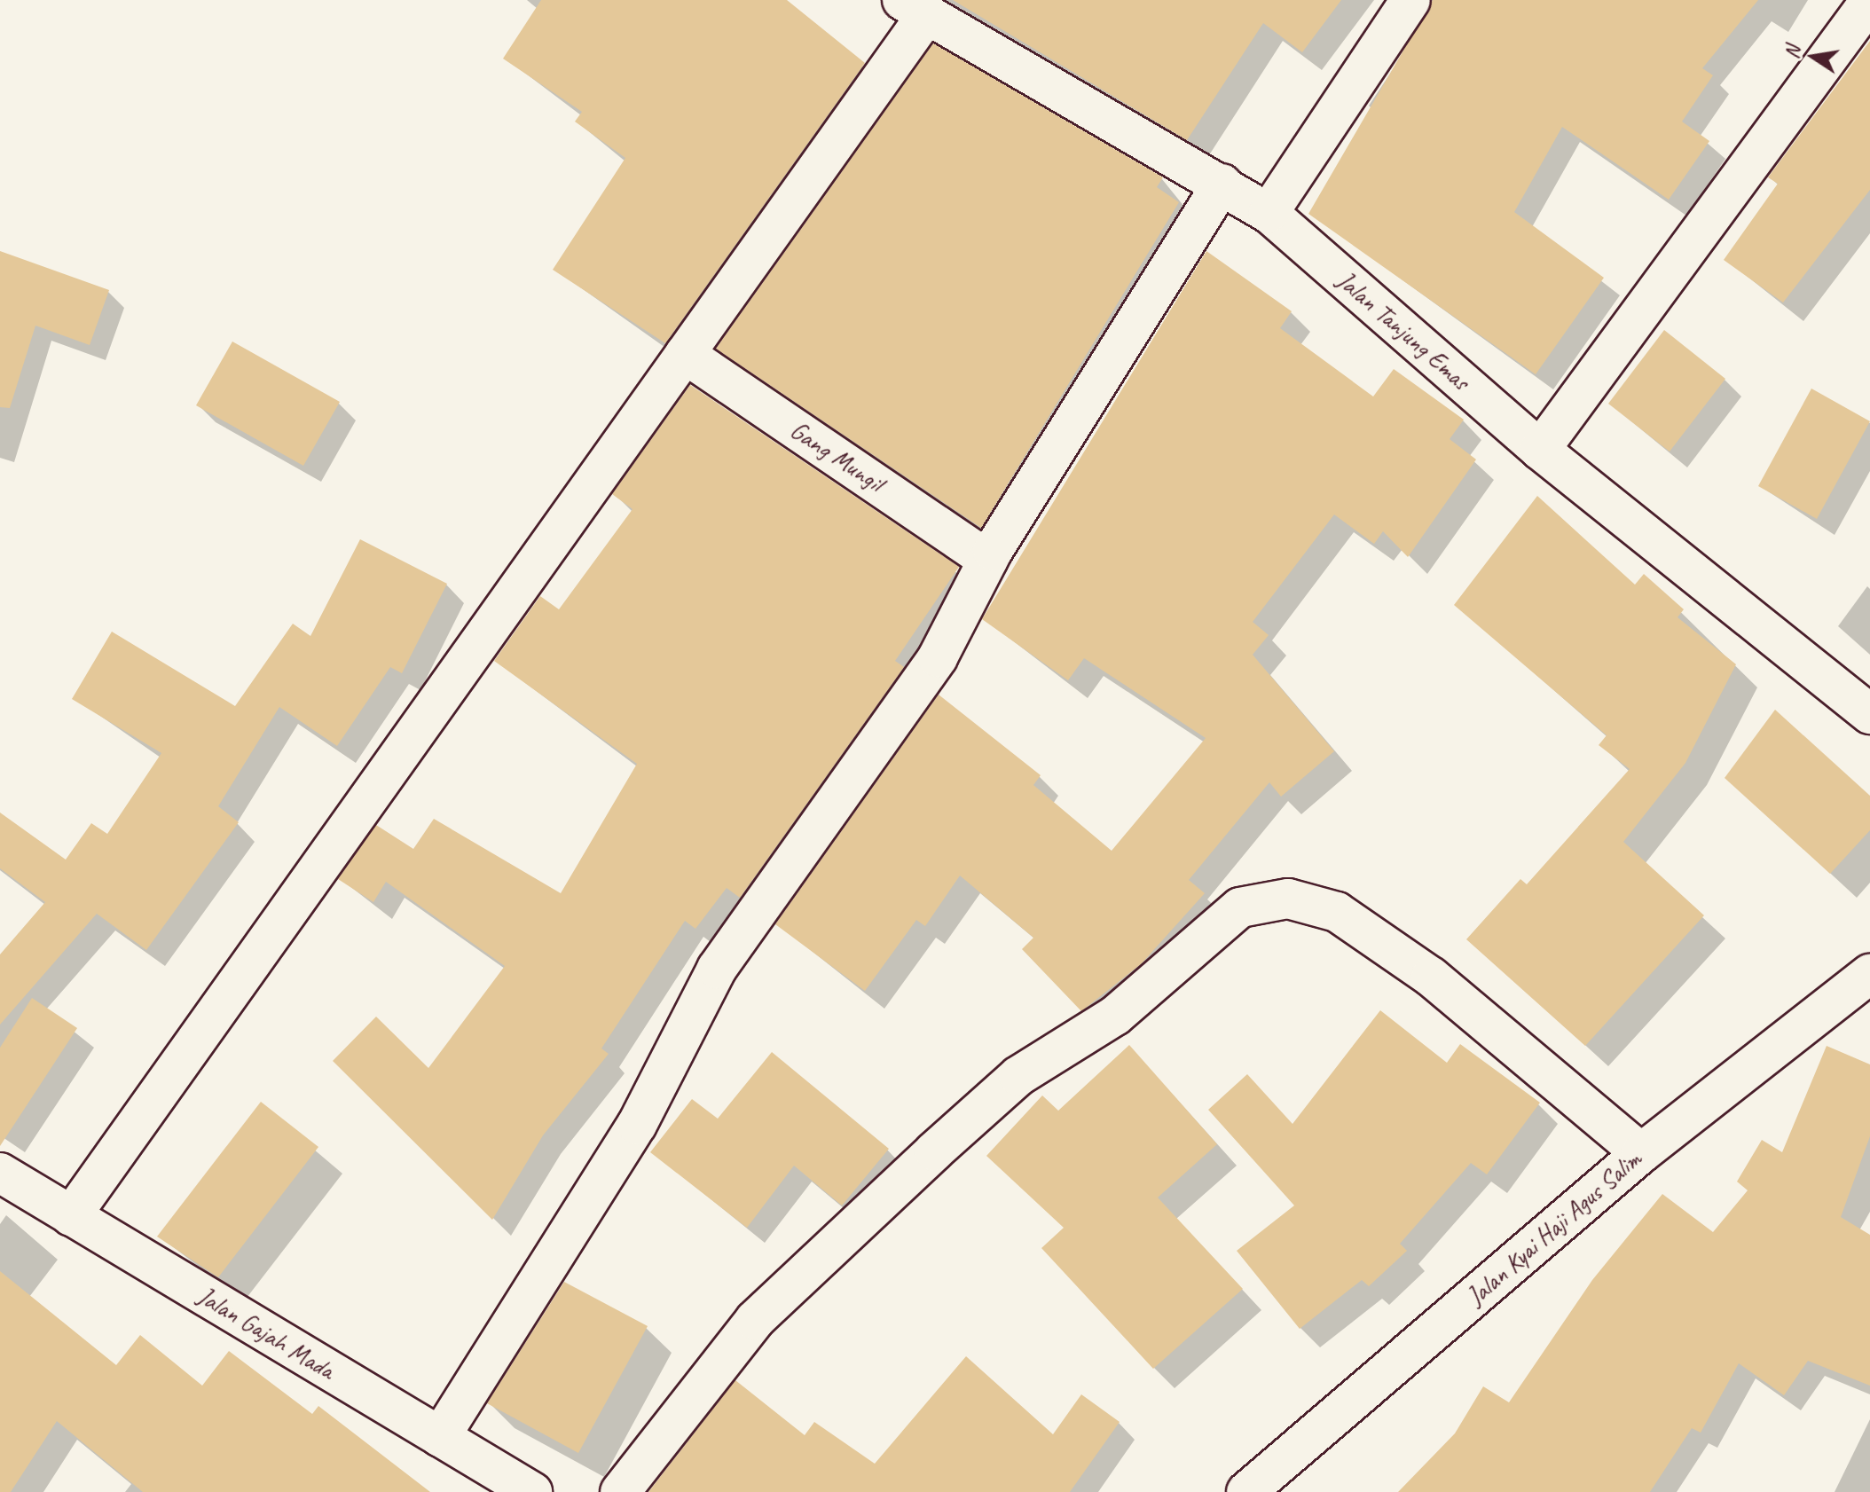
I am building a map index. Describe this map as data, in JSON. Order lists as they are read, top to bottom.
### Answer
{
  "streets": {
    "street": [
      "Jalan Tanjung Emas",
      "Gang Mungil",
      "Jalan Kyai Haji Agus Salim",
      "Jalan Gajah Mada"
    ]
  },
  "north": "left"
}
